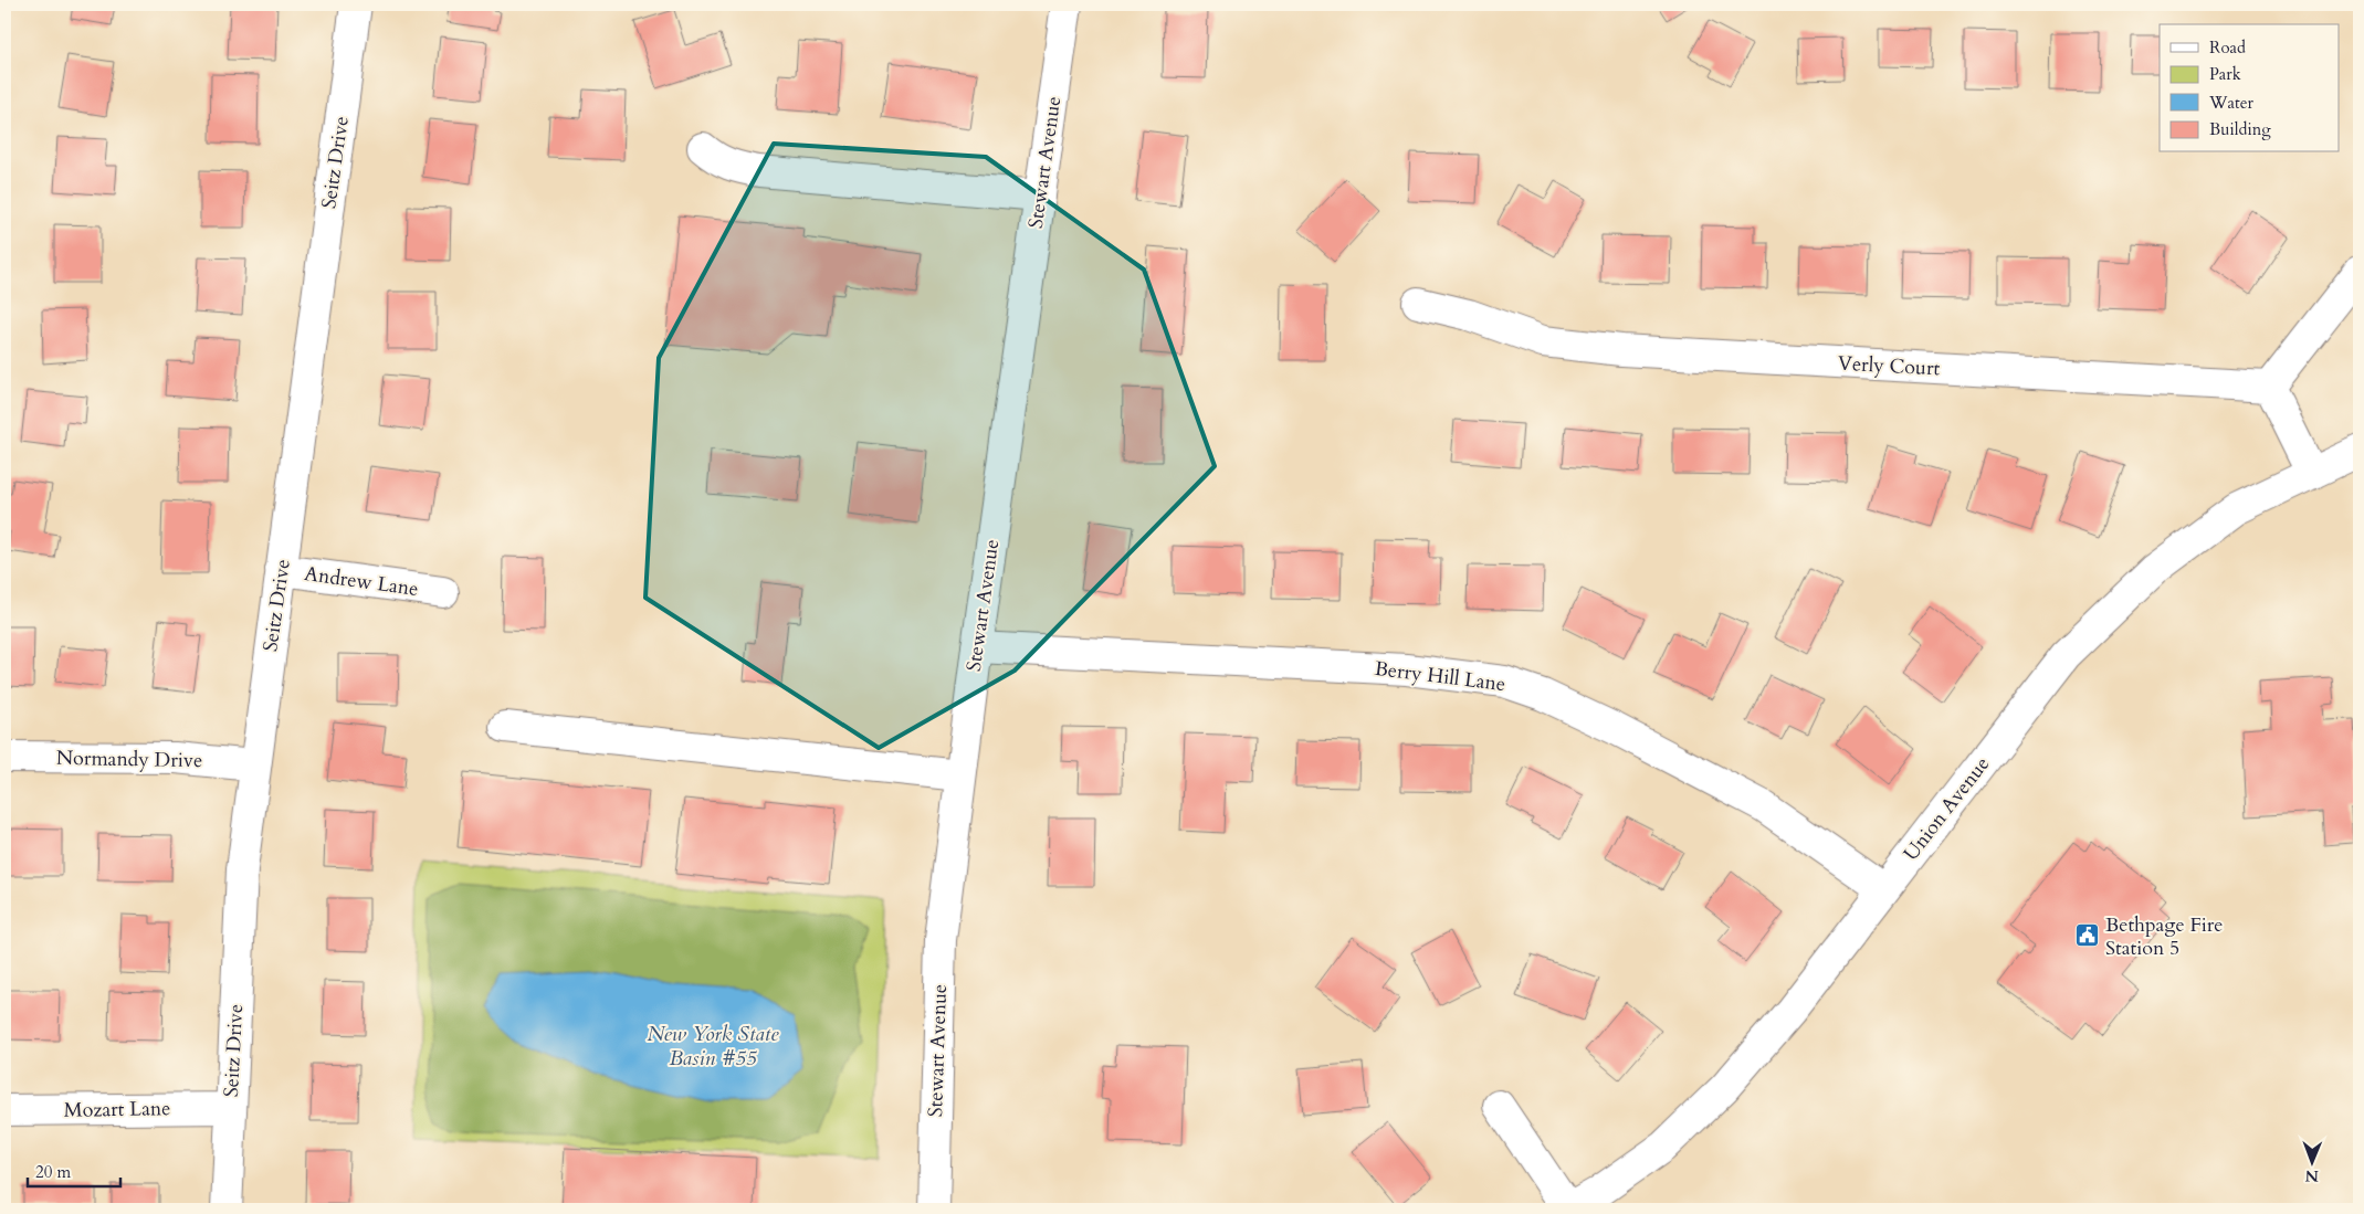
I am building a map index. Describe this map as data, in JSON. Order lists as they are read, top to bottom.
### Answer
{
  "streets": {
    "street": [
      "Seitz Drive",
      "Stewart Avenue",
      "Verly Court",
      "Andrew Lane",
      "Berry Hill Lane",
      "Normandy Drive",
      "Union Avenue",
      "Mozart Lane"
    ]
  },
  "crossings": [
    ["Seitz Drive", "Andrew Lane"],
    ["Seitz Drive", "Normandy Drive"],
    ["Seitz Drive", "Mozart Lane"],
    ["Stewart Avenue", "Berry Hill Lane"],
    ["Berry Hill Lane", "Union Avenue"]
  ],
  "water": ["New York State Basin #55"],
  "places": {
    "public building": ["Bethpage Fire Station 5"]
  },
  "legend": [
    "Road",
    "Park",
    "Water",
    "Building"
  ],
  "scale_bar": "20 m",
  "north": "bottom"
}
